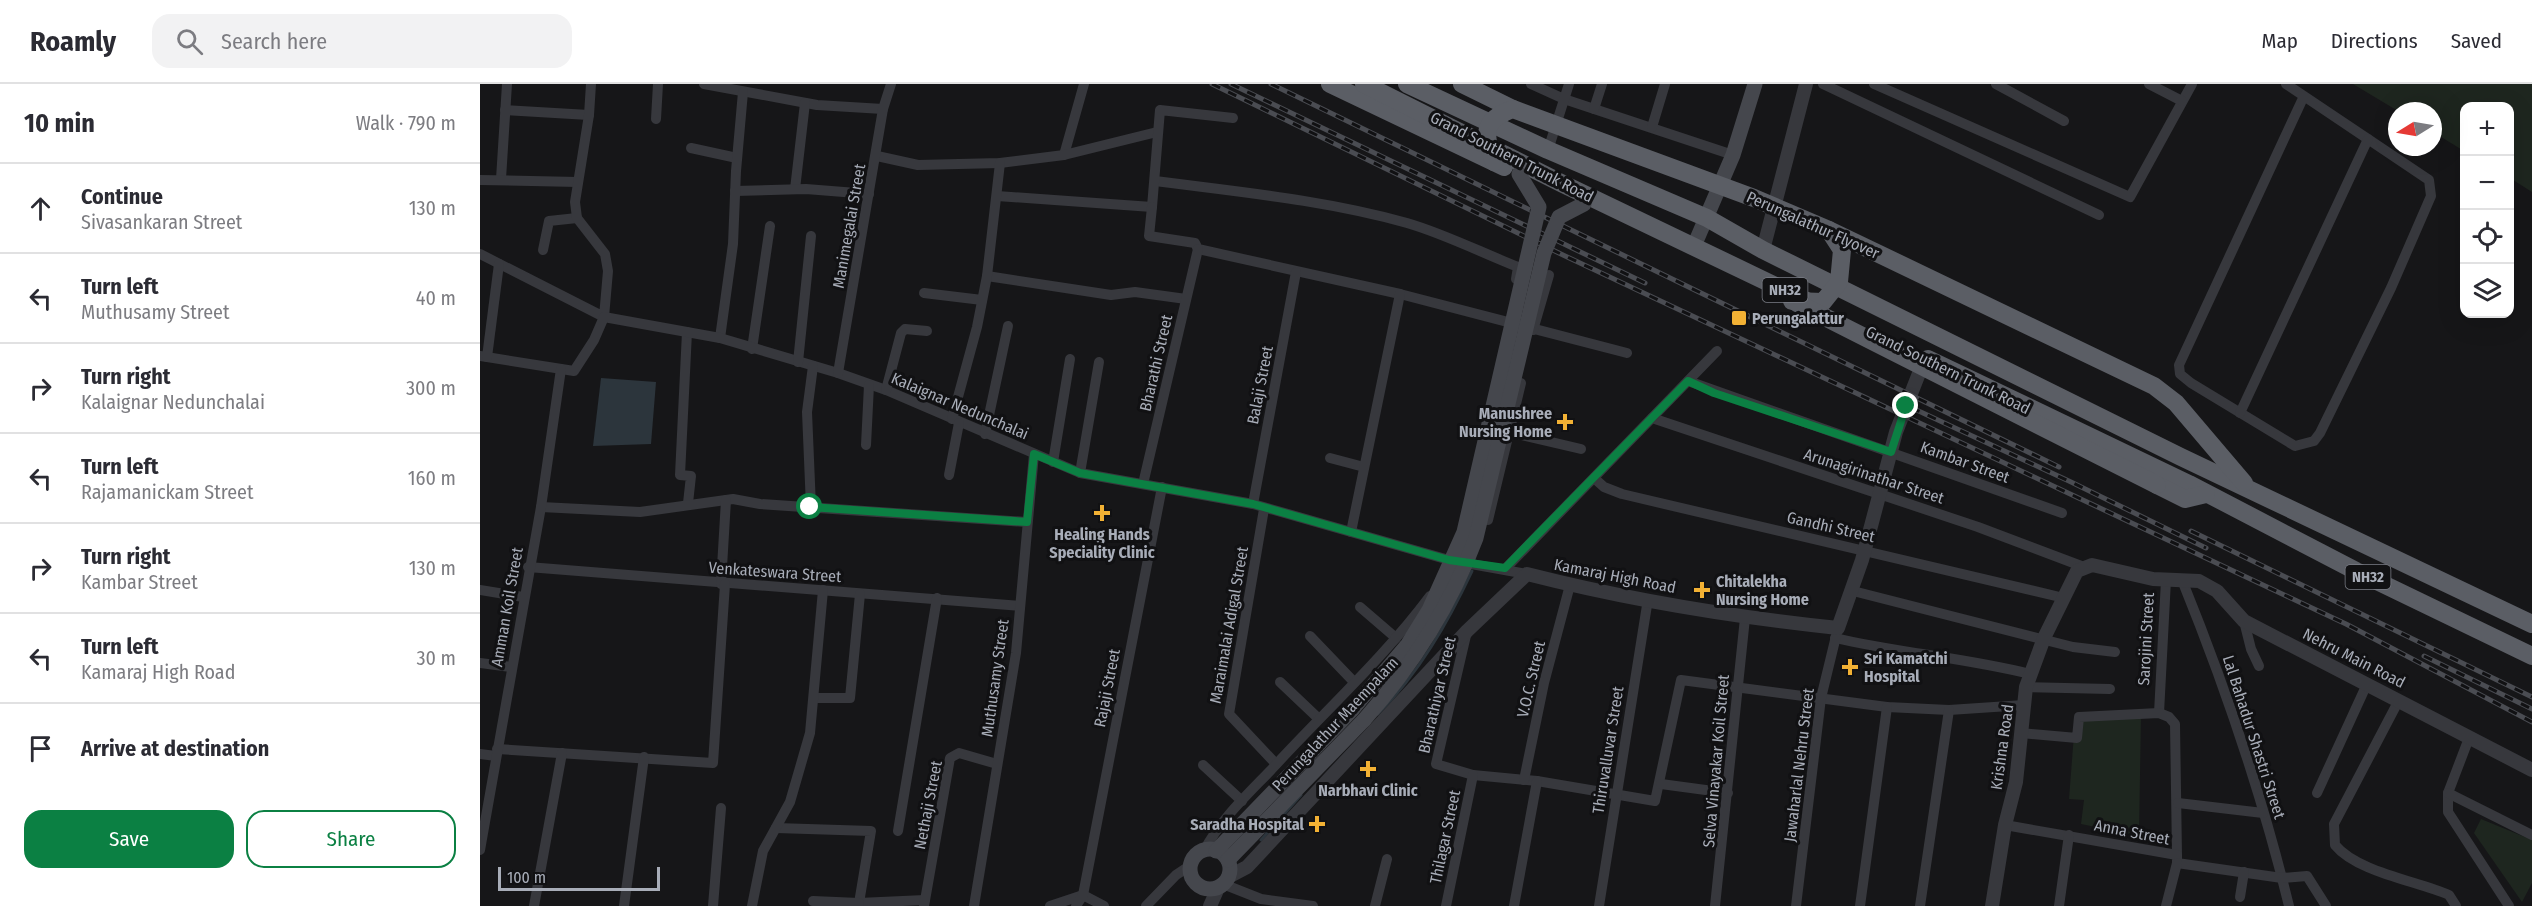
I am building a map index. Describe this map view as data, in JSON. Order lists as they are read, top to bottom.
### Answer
{
  "streets": {
    "highway": ["Grand Southern Trunk Road", "Perungalathur Flyover", "NH32"],
    "main road": ["Perungalathur Maempalam"],
    "street": [
      "Manimegalai Street",
      "Bharathi Street",
      "Balaji Street",
      "Kalaignar Nedunchalai",
      "Kambar Street",
      "Arunagirinathar Street",
      "Gandhi Street",
      "Venkateswara Street",
      "Kamaraj High Road",
      "Amman Koil Street",
      "Maraimalai Adigal Street",
      "Sarojini Street",
      "Nehru Main Road",
      "Muthusamy Street",
      "V.O.C. Street",
      "Rajaji Street",
      "Bharathiyar Street",
      "Lal Bahadur Shastri Street",
      "Krishna Road",
      "Thiruvalluvar Street",
      "Selva Vinayakar Koil Street",
      "Jawaharlal Nehru Street",
      "Nethaji Street",
      "Anna Street",
      "Thilagar Street"
    ]
  },
  "crossings": [
    ["Grand Southern Trunk Road", "Perungalathur Flyover"],
    ["Manimegalai Street", "Kalaignar Nedunchalai"],
    ["Bharathi Street", "Kalaignar Nedunchalai"],
    ["Balaji Street", "Kalaignar Nedunchalai"],
    ["Kalaignar Nedunchalai", "Kamaraj High Road"],
    ["Kalaignar Nedunchalai", "Maraimalai Adigal Street"],
    ["Kalaignar Nedunchalai", "Muthusamy Street"],
    ["Kalaignar Nedunchalai", "Rajaji Street"],
    ["Arunagirinathar Street", "Sarojini Street"],
    ["Gandhi Street", "Krishna Road"],
    ["Venkateswara Street", "Amman Koil Street"],
    ["Venkateswara Street", "Muthusamy Street"],
    ["Kamaraj High Road", "V.O.C. Street"],
    ["Kamaraj High Road", "Thiruvalluvar Street"],
    ["Kamaraj High Road", "Selva Vinayakar Koil Street"],
    ["Kamaraj High Road", "Jawaharlal Nehru Street"],
    ["Sarojini Street", "Nehru Main Road"],
    ["Nehru Main Road", "Lal Bahadur Shastri Street"],
    ["Muthusamy Street", "Nethaji Street"],
    ["Bharathiyar Street", "Thilagar Street"],
    ["Lal Bahadur Shastri Street", "Anna Street"],
    ["Krishna Road", "Anna Street"]
  ],
  "places": {
    "transit": ["Perungalattur"],
    "health": [
      "Manushree Nursing Home",
      "Healing Hands Speciality Clinic",
      "Chitalekha Nursing Home",
      "Sri Kamatchi Hospital",
      "Narbhavi Clinic",
      "Saradha Hospital"
    ]
  },
  "scale_bar": "100 m",
  "north": "left",
  "page": {
    "header": "Roamly",
    "search": "Search here",
    "nav": ["Map", "Directions", "Saved"],
    "heading": ["10 min", "Walk · 790 m"],
    "map_buttons": ["+", "−"],
    "list": [
      ["Continue", "Sivasankaran Street", "130 m"],
      ["Turn left", "Muthusamy Street", "40 m"],
      ["Turn right", "Kalaignar Nedunchalai", "300 m"],
      ["Turn left", "Rajamanickam Street", "160 m"],
      ["Turn right", "Kambar Street", "130 m"],
      ["Turn left", "Kamaraj High Road", "30 m"],
      "Arrive at destination"
    ],
    "buttons": ["Save", "Share"],
    "scale": "100 m"
  }
}
